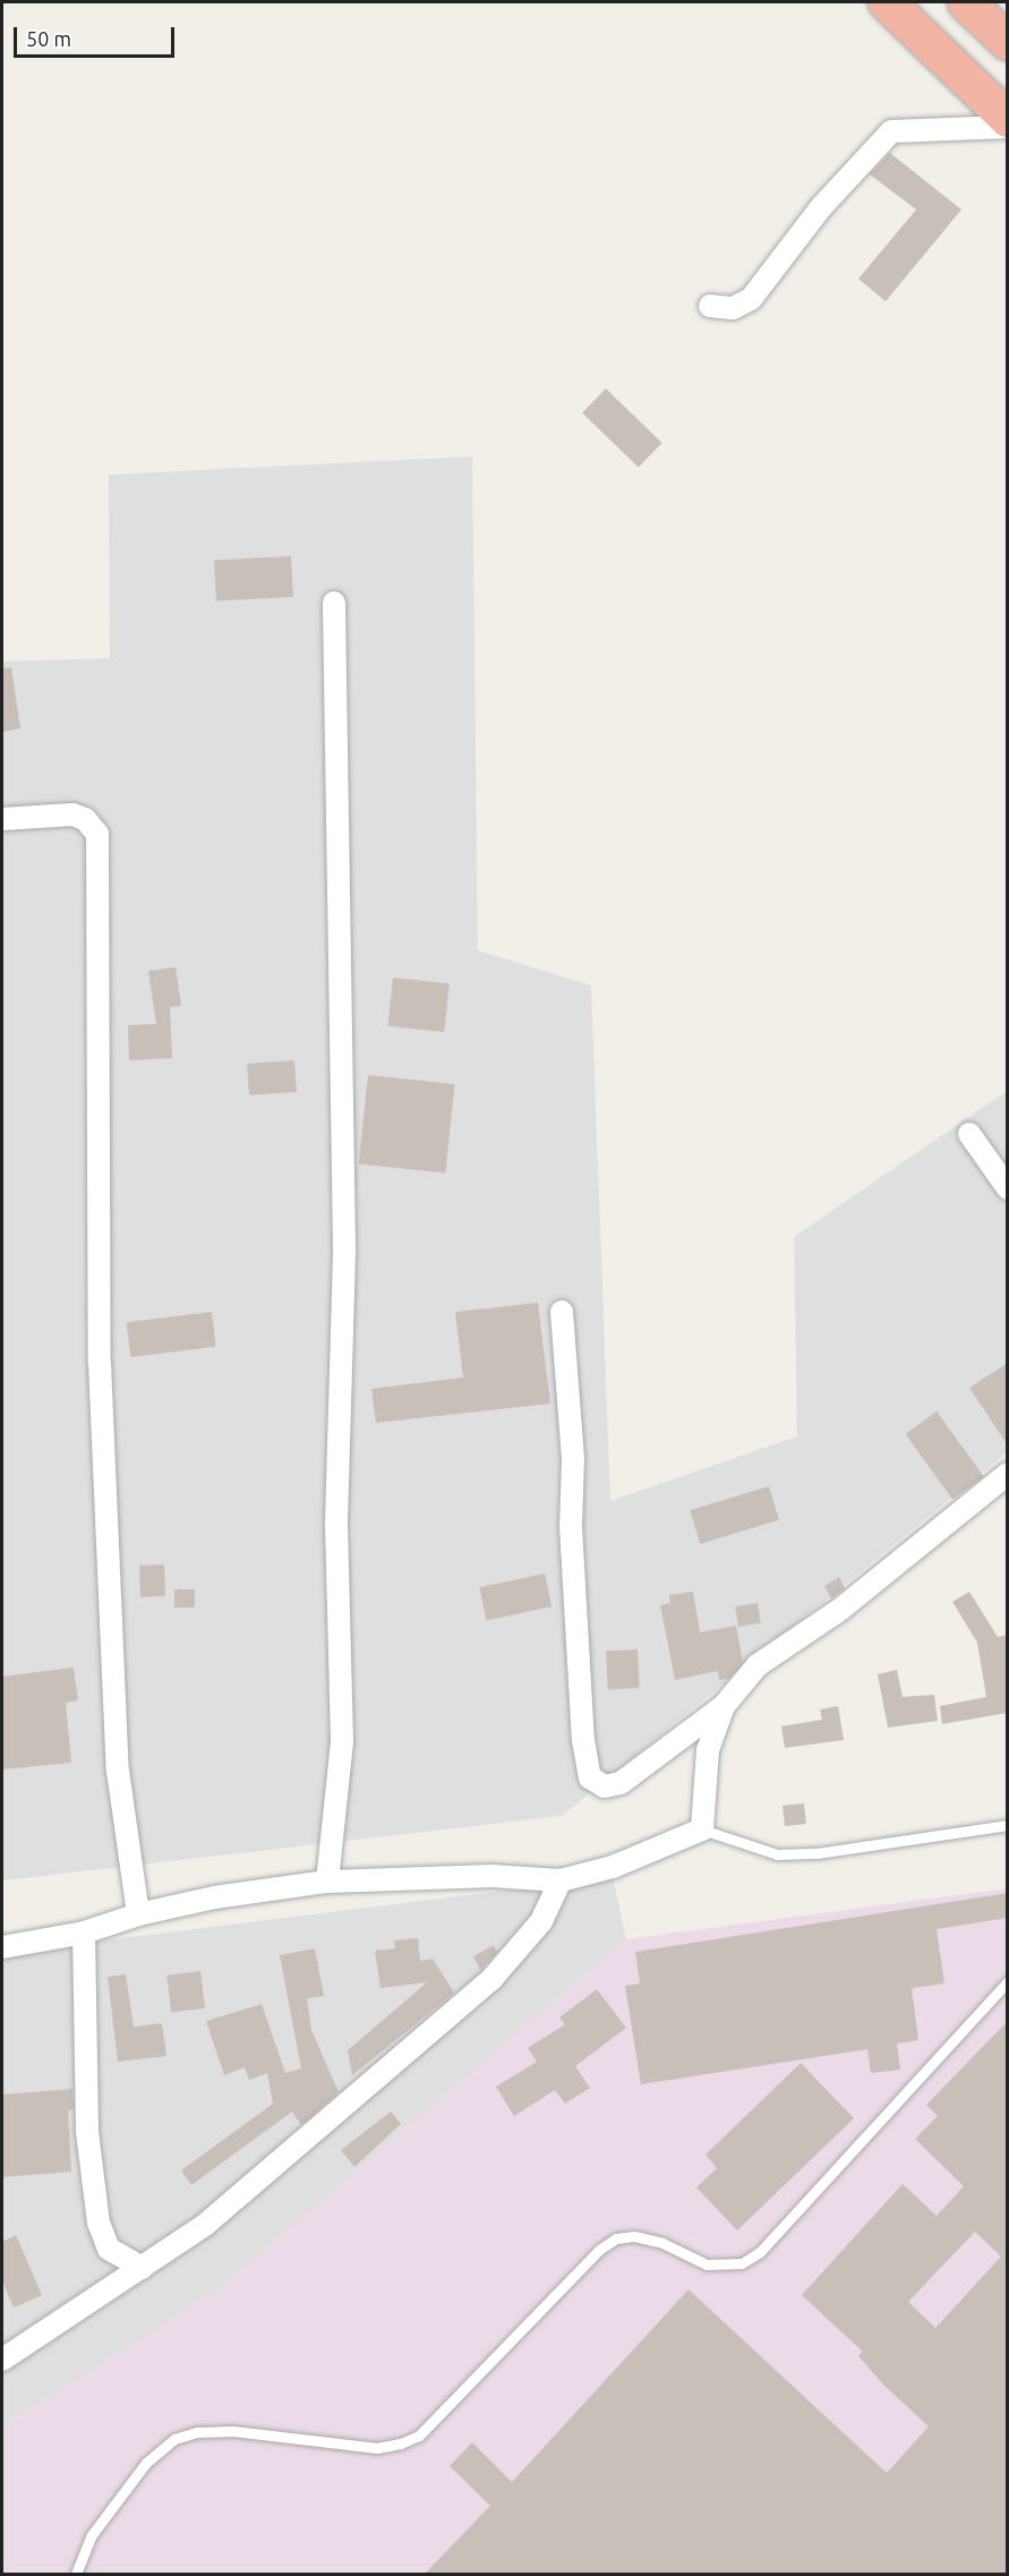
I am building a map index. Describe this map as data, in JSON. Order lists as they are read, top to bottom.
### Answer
{
  "scale_bar": "50 m"
}
